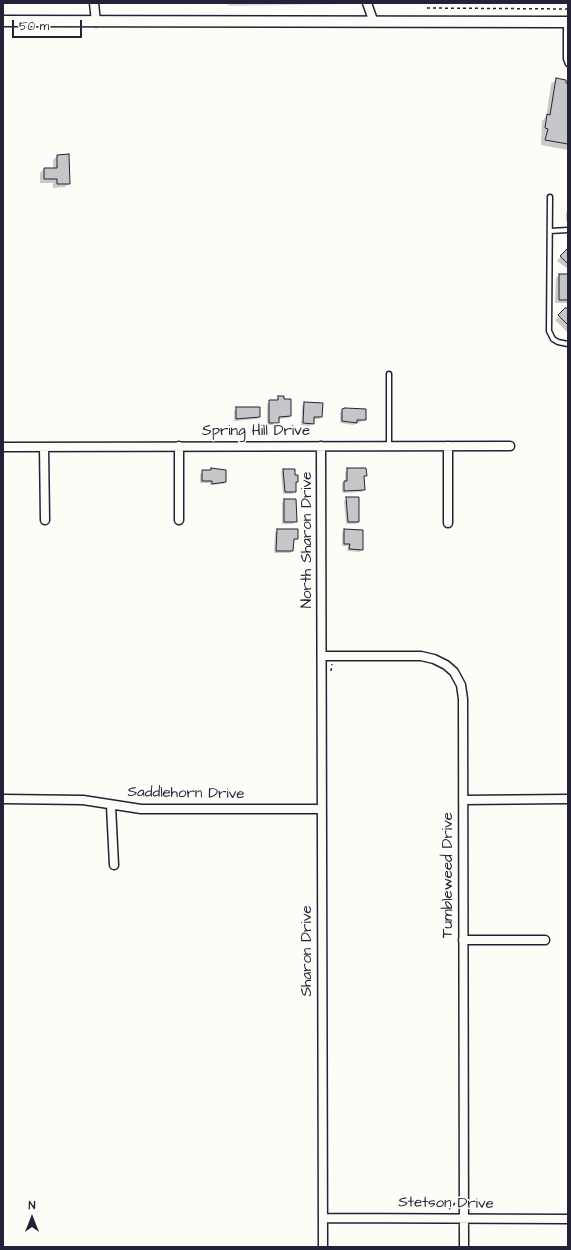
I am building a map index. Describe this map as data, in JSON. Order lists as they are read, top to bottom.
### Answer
{
  "streets": {
    "street": [
      "Spring Hill Drive",
      "North Sharon Drive",
      "Saddlehorn Drive",
      "Tumbleweed Drive",
      "Sharon Drive",
      "Stetson Drive"
    ]
  },
  "crossings": [
    ["Spring Hill Drive", "North Sharon Drive"],
    ["North Sharon Drive", "Tumbleweed Drive"],
    ["North Sharon Drive", "Sharon Drive"],
    ["Saddlehorn Drive", "Sharon Drive"],
    ["Tumbleweed Drive", "Sharon Drive"],
    ["Tumbleweed Drive", "Stetson Drive"],
    ["Sharon Drive", "Stetson Drive"]
  ],
  "scale_bar": "50 m",
  "north": "top"
}
